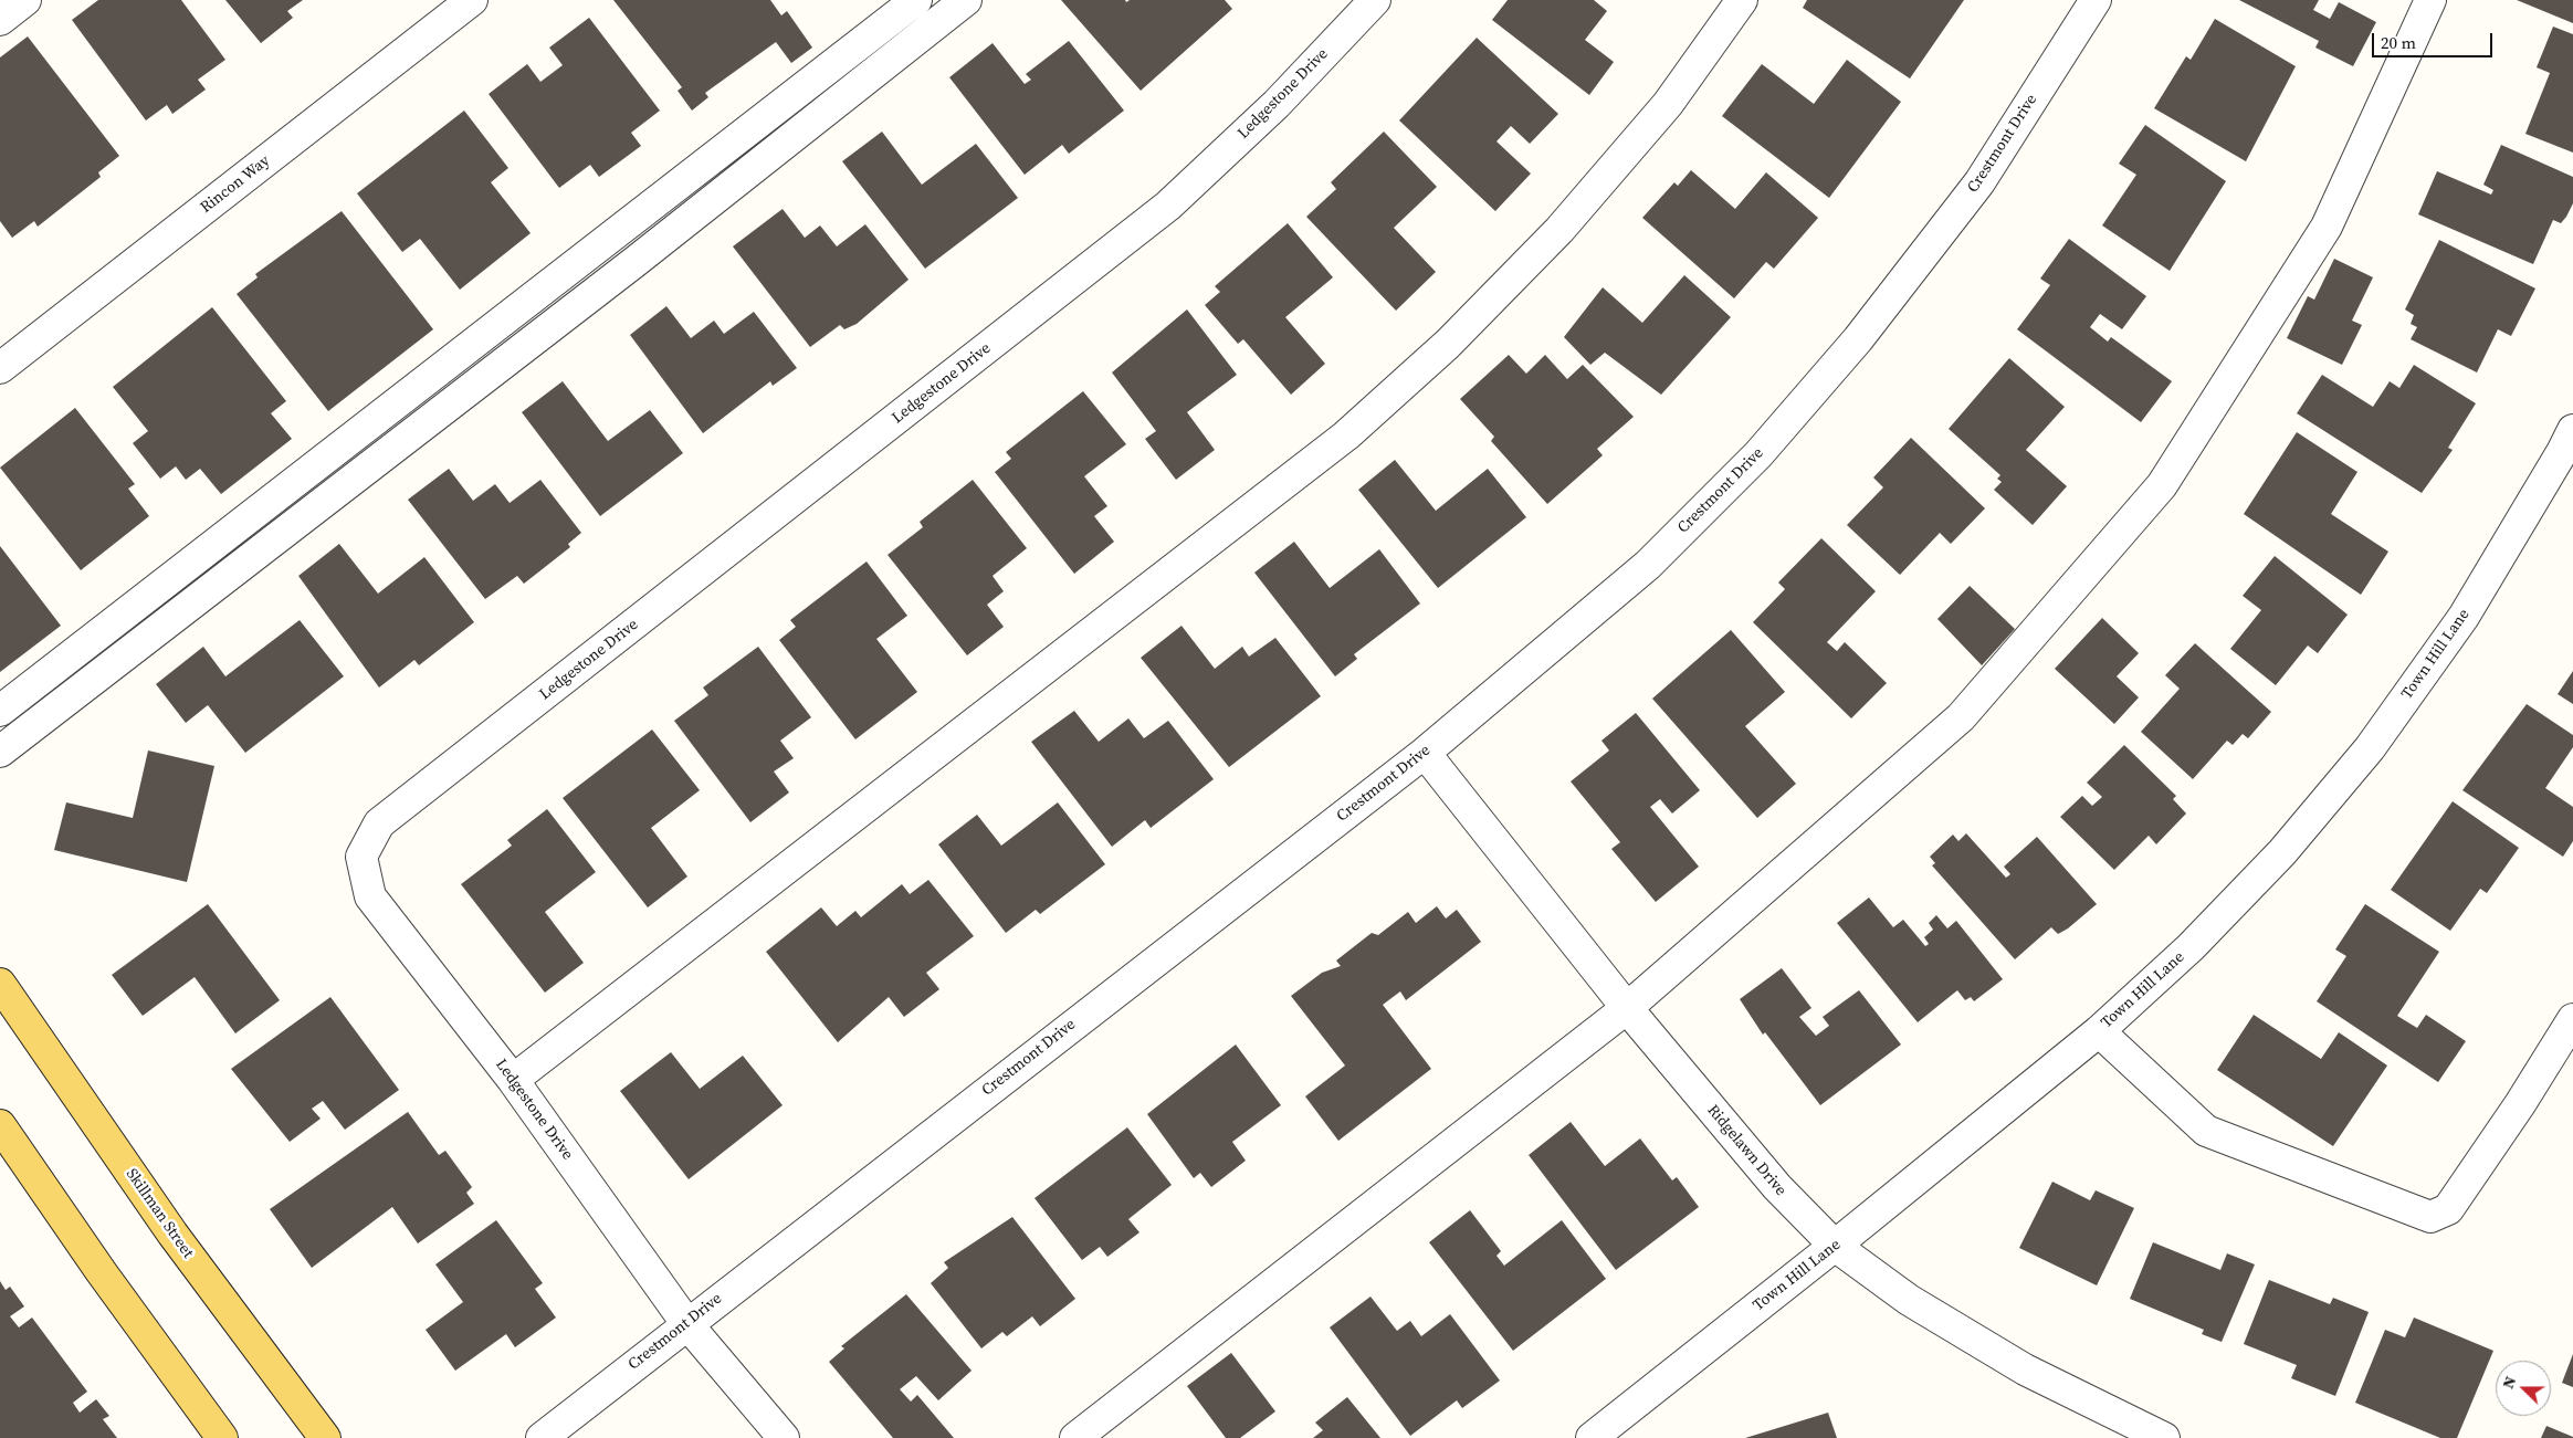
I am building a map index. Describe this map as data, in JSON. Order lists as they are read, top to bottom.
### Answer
{
  "streets": {
    "main road": ["Skillman Street"],
    "street": [
      "Ledgestone Drive",
      "Crestmont Drive",
      "Rincon Way",
      "Town Hill Lane",
      "Ridgelawn Drive"
    ]
  },
  "crossings": [
    ["Ledgestone Drive", "Crestmont Drive"],
    ["Crestmont Drive", "Ridgelawn Drive"],
    ["Town Hill Lane", "Ridgelawn Drive"]
  ],
  "scale_bar": "20 m",
  "north": "left"
}
